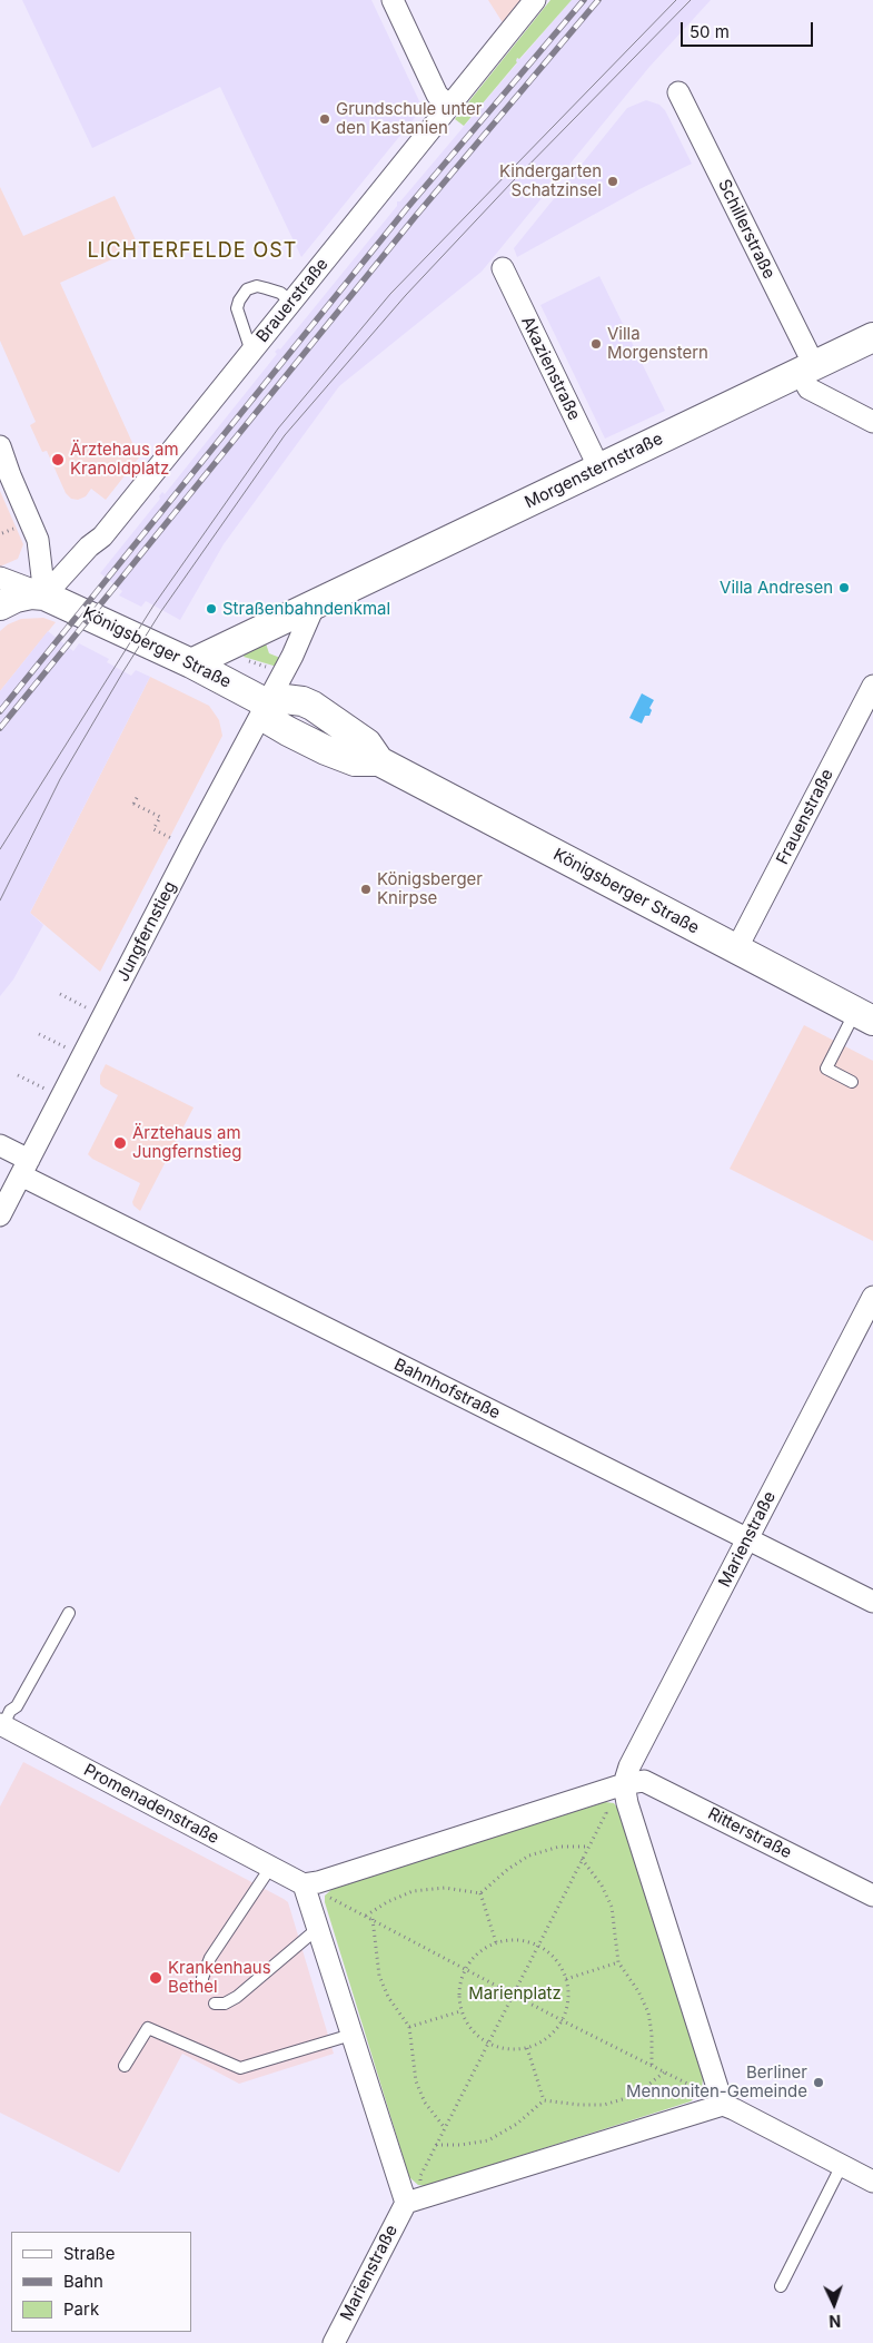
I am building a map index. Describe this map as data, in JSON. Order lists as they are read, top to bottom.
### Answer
{
  "streets": {
    "main road": ["Morgensternstraße", "Königsberger Straße"],
    "street": [
      "Schillerstraße",
      "Brauerstraße",
      "Akazienstraße",
      "Frauenstraße",
      "Jungfernstieg",
      "Bahnhofstraße",
      "Marienstraße",
      "Promenadenstraße",
      "Ritterstraße"
    ]
  },
  "crossings": [
    ["Schillerstraße", "Morgensternstraße"],
    ["Brauerstraße", "Königsberger Straße"],
    ["Akazienstraße", "Morgensternstraße"],
    ["Morgensternstraße", "Königsberger Straße"],
    ["Königsberger Straße", "Frauenstraße"],
    ["Königsberger Straße", "Jungfernstieg"],
    ["Jungfernstieg", "Bahnhofstraße"],
    ["Bahnhofstraße", "Marienstraße"],
    ["Marienstraße", "Ritterstraße"]
  ],
  "districts": ["LICHTERFELDE OST"],
  "parks": ["Marienplatz"],
  "places": [
    "Grundschule unter den Kastanien",
    "Kindergarten Schatzinsel",
    "Villa Morgenstern",
    "Ärztehaus am Kranoldplatz",
    "Villa Andresen",
    "Straßenbahndenkmal",
    "Königsberger Knirpse",
    "Ärztehaus am Jungfernstieg",
    "Krankenhaus Bethel",
    "Berliner Mennoniten-Gemeinde"
  ],
  "legend": ["Straße", "Bahn", "Park"],
  "scale_bar": "50 m",
  "north": "bottom"
}
